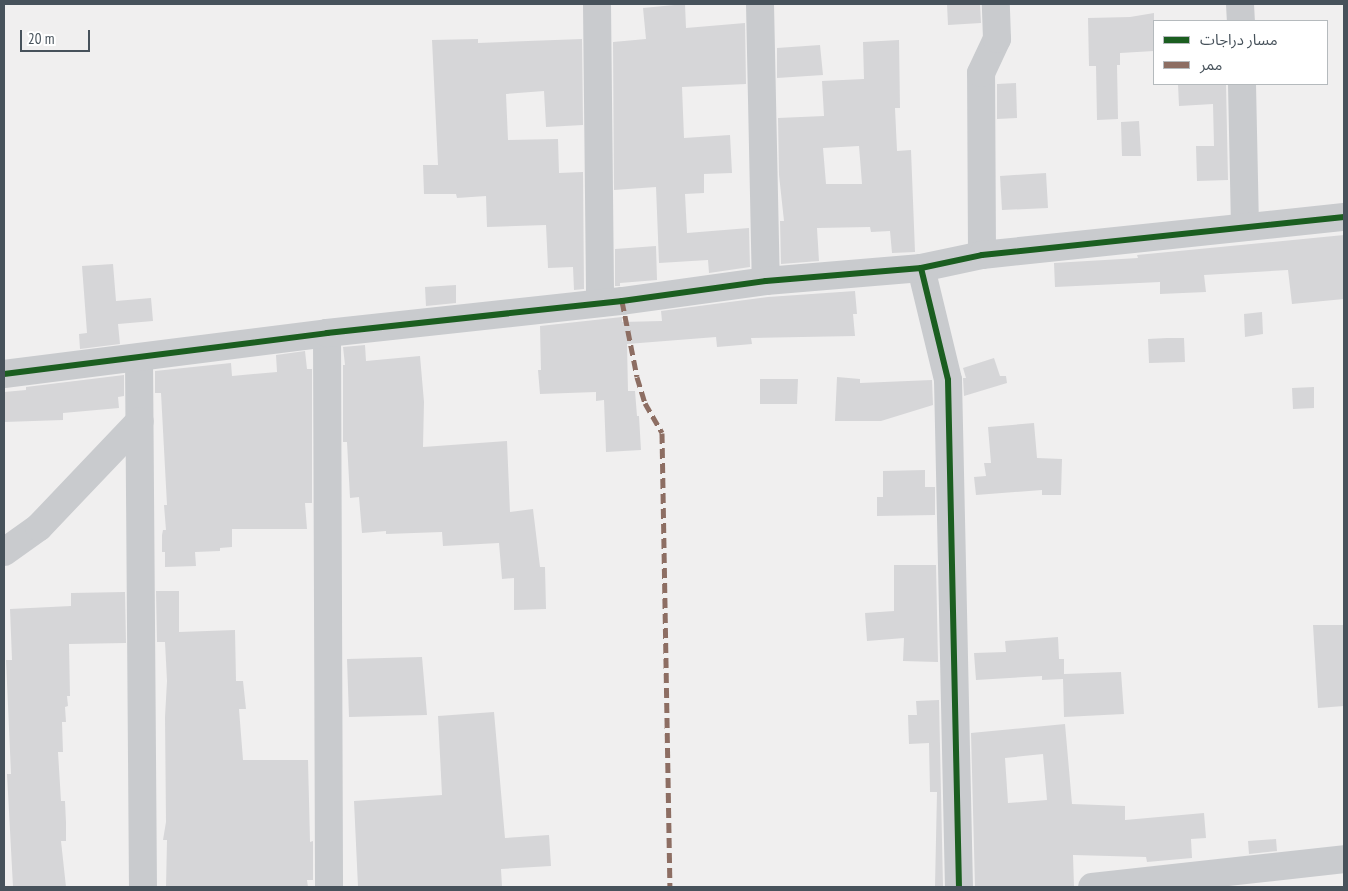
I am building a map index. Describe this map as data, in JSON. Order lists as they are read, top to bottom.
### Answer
{
  "legend": ["مسار دراجات", "ممر"],
  "scale_bar": "20 m"
}
